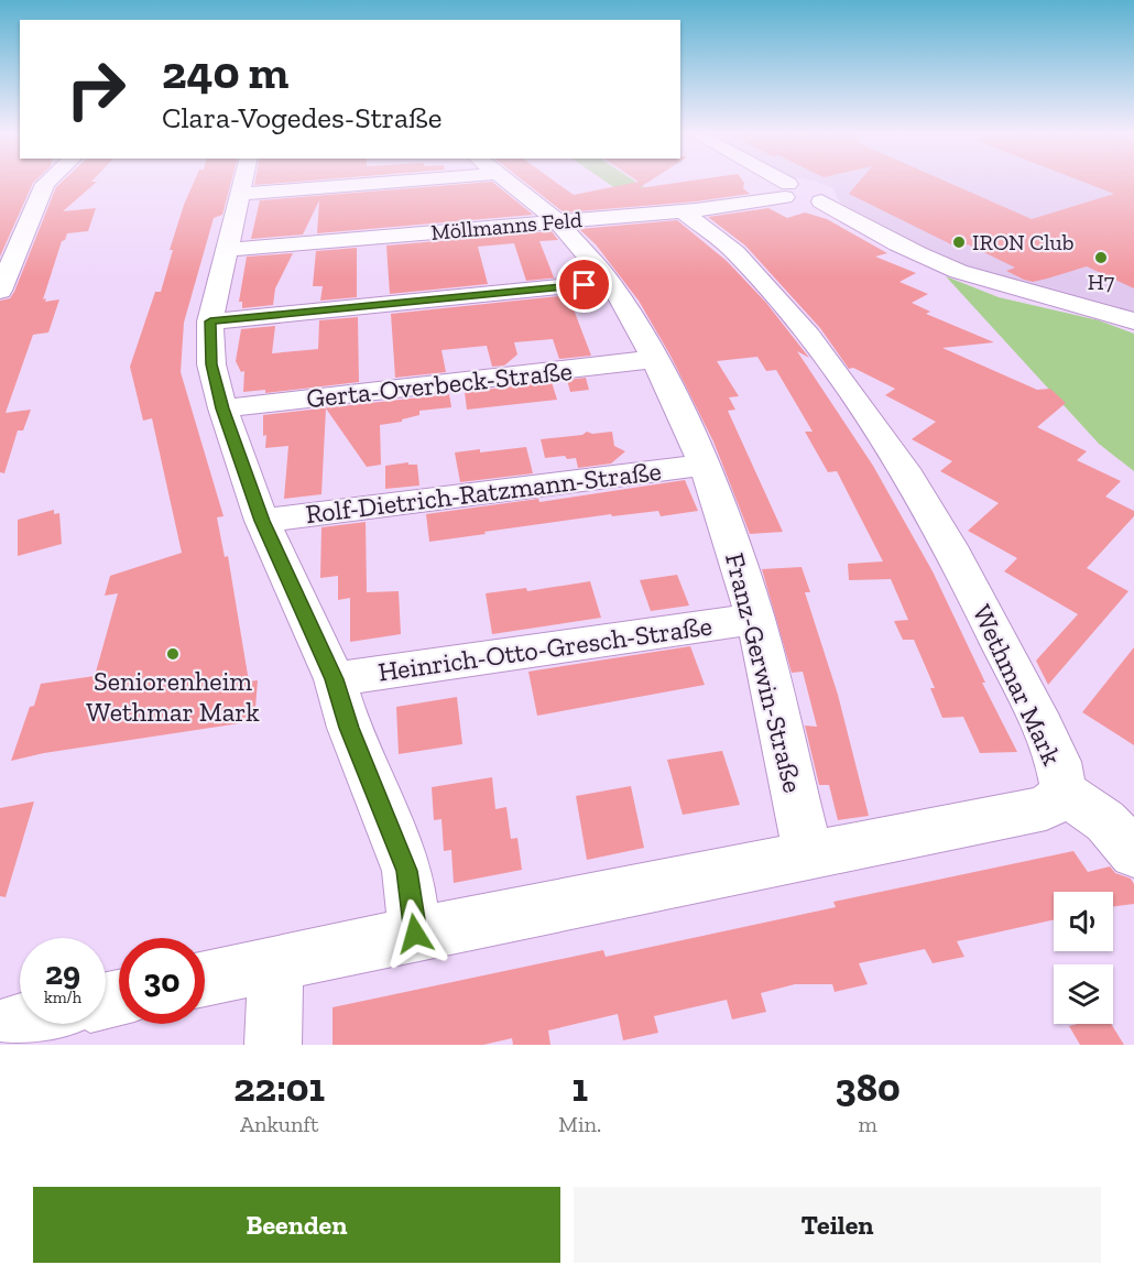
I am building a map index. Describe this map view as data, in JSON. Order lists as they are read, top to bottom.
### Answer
{
  "streets": {
    "street": [
      "Möllmanns Feld",
      "Gerta-Overbeck-Straße",
      "Rolf-Dietrich-Ratzmann-Straße",
      "Heinrich-Otto-Gresch-Straße",
      "Franz-Gerwin-Straße",
      "Wethmar Mark"
    ]
  },
  "crossings": [
    ["Möllmanns Feld", "Franz-Gerwin-Straße"],
    ["Möllmanns Feld", "Wethmar Mark"],
    ["Gerta-Overbeck-Straße", "Franz-Gerwin-Straße"],
    ["Rolf-Dietrich-Ratzmann-Straße", "Franz-Gerwin-Straße"],
    ["Heinrich-Otto-Gresch-Straße", "Franz-Gerwin-Straße"],
    ["Franz-Gerwin-Straße", "Wethmar Mark"]
  ],
  "places": ["IRON Club", "H7", "Seniorenheim Wethmar Mark"],
  "page": {
    "turn": ["240 m", "Clara-Vogedes-Straße"],
    "speed": "29 km/h",
    "limit": "30",
    "eta": [
      "22:01",
      "Ankunft",
      "1",
      "Min.",
      "380",
      "m"
    ],
    "buttons": ["Beenden", "Teilen"]
  }
}
